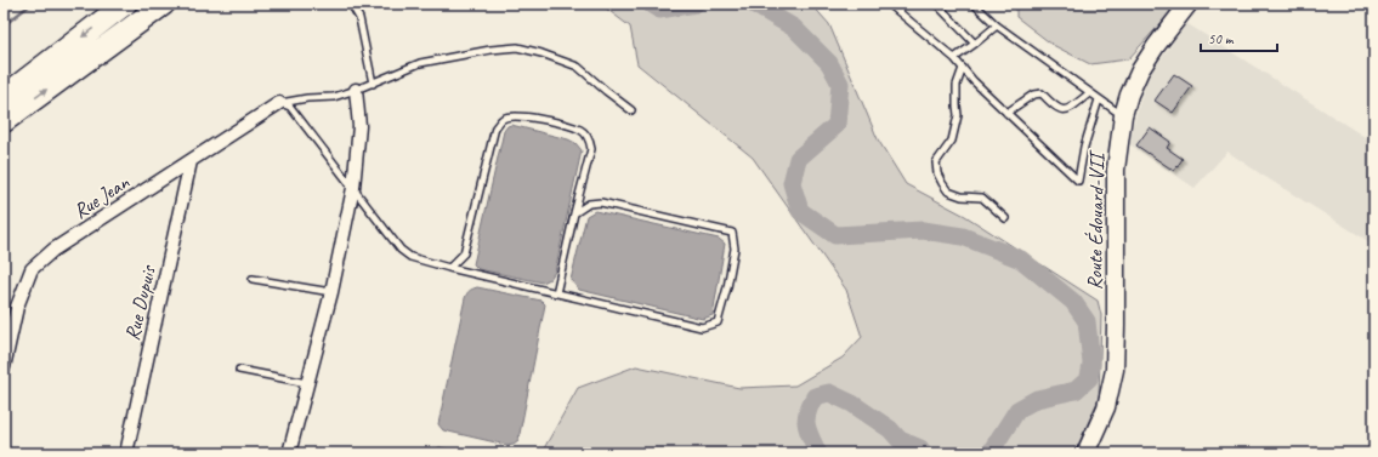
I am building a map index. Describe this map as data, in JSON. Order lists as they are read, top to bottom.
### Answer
{
  "streets": {
    "main road": ["Route Édouard-VII"],
    "street": ["Rue Jean", "Rue Dupuis"]
  },
  "crossings": [
    ["Rue Jean", "Rue Dupuis"]
  ],
  "scale_bar": "50 m"
}
